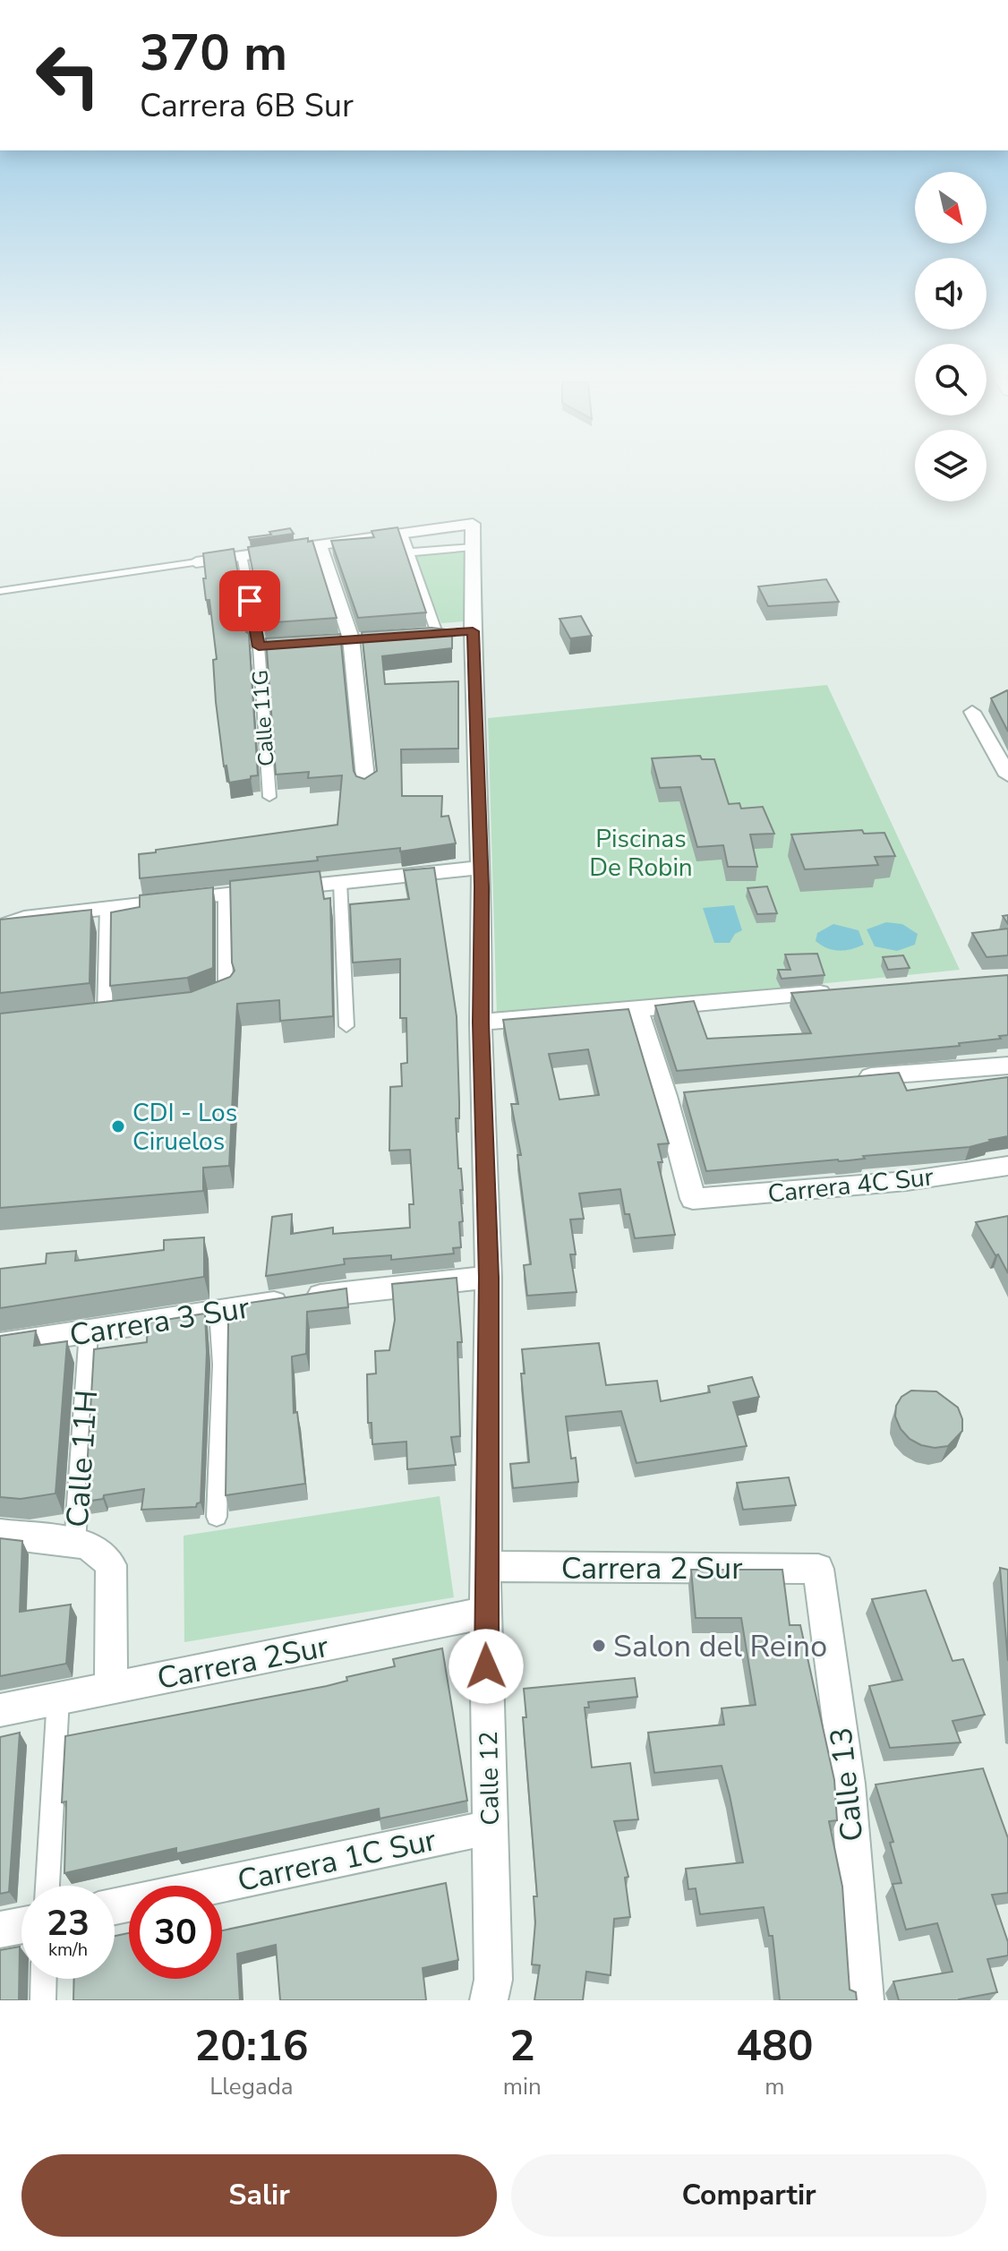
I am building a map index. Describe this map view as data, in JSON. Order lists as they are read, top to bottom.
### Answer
{
  "streets": {
    "street": [
      "Carrera 4C Sur",
      "Carrera 3 Sur",
      "Carrera 2 Sur",
      "Carrera 2Sur",
      "Calle 12",
      "Calle 13",
      "Carrera 1C Sur"
    ],
    "lane": ["Calle 11G", "Calle 11H"]
  },
  "crossings": [
    ["Carrera 3 Sur", "Calle 11H"],
    ["Carrera 3 Sur", "Calle 12"],
    ["Carrera 2 Sur", "Calle 12"],
    ["Carrera 2 Sur", "Calle 13"],
    ["Carrera 2Sur", "Calle 12"],
    ["Calle 12", "Carrera 1C Sur"]
  ],
  "parks": ["Piscinas De Robin"],
  "places": ["CDI - Los Ciruelos", "Salon del Reino"],
  "north": "bottom right",
  "page": {
    "turn": ["370 m", "Carrera 6B Sur"],
    "speed": "23 km/h",
    "limit": "30",
    "eta": [
      "20:16",
      "Llegada",
      "2",
      "min",
      "480",
      "m"
    ],
    "buttons": ["Salir", "Compartir"]
  }
}
